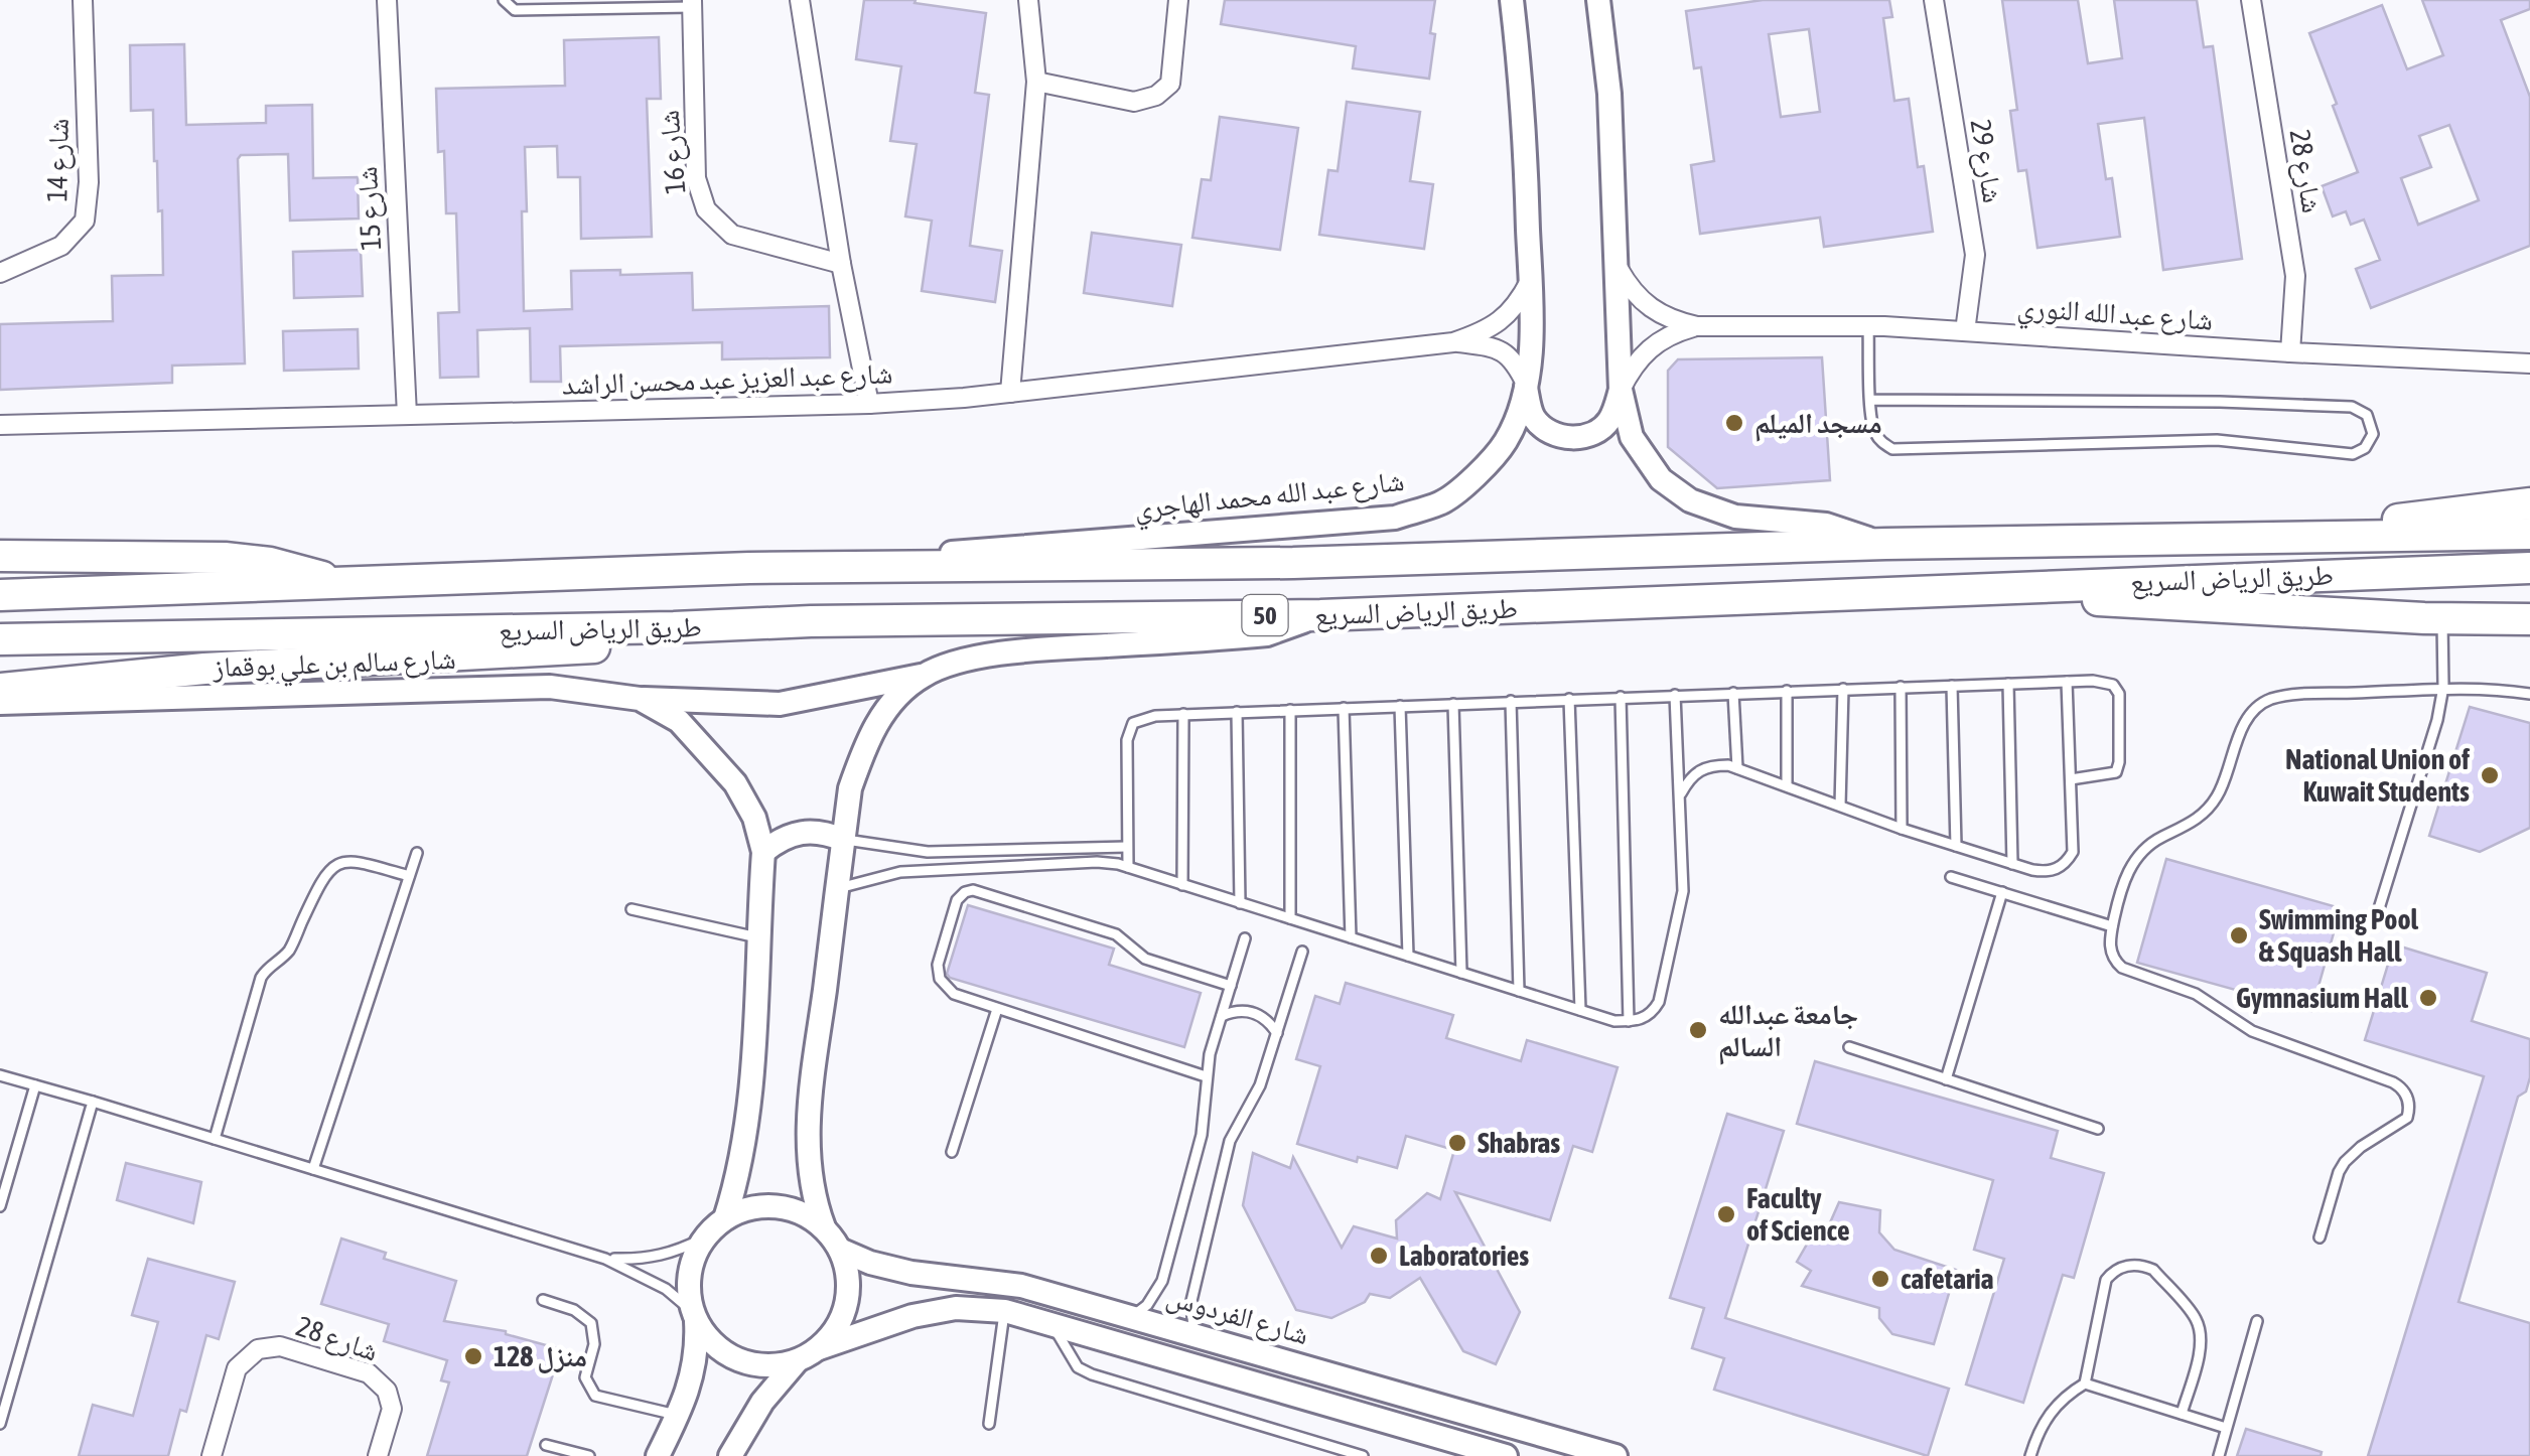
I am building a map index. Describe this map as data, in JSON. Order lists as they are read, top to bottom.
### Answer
{
  "streets": {
    "highway": ["طريق الرياض السريع", "50"],
    "main road": ["شارع عبد الله محمد الهاجري", "شارع سالم بن علي بوقماز", "شارع الفردوس"],
    "street": [
      "شارع 16",
      "شارع 14",
      "شارع 29",
      "شارع 28",
      "شارع 15",
      "شارع عبد الله النوري",
      "شارع عبد العزيز عبد محسن الراشد"
    ]
  },
  "crossings": [
    ["شارع 29", "شارع عبد الله النوري"],
    ["شارع 28", "شارع عبد الله النوري"],
    ["شارع 15", "شارع عبد العزيز عبد محسن الراشد"],
    ["شارع عبد العزيز عبد محسن الراشد", "شارع عبد الله محمد الهاجري"],
    ["شارع عبد الله محمد الهاجري", "طريق الرياض السريع"],
    ["شارع سالم بن علي بوقماز", "شارع الفردوس"]
  ],
  "places": [
    "مسجد الميلم",
    "National Union of Kuwait Students",
    "Swimming Pool & Squash Hall",
    "Gymnasium Hall",
    "جامعة عبدالله السالم",
    "Shabras",
    "Faculty of Science",
    "Laboratories",
    "cafetaria",
    "منزل 128"
  ]
}
